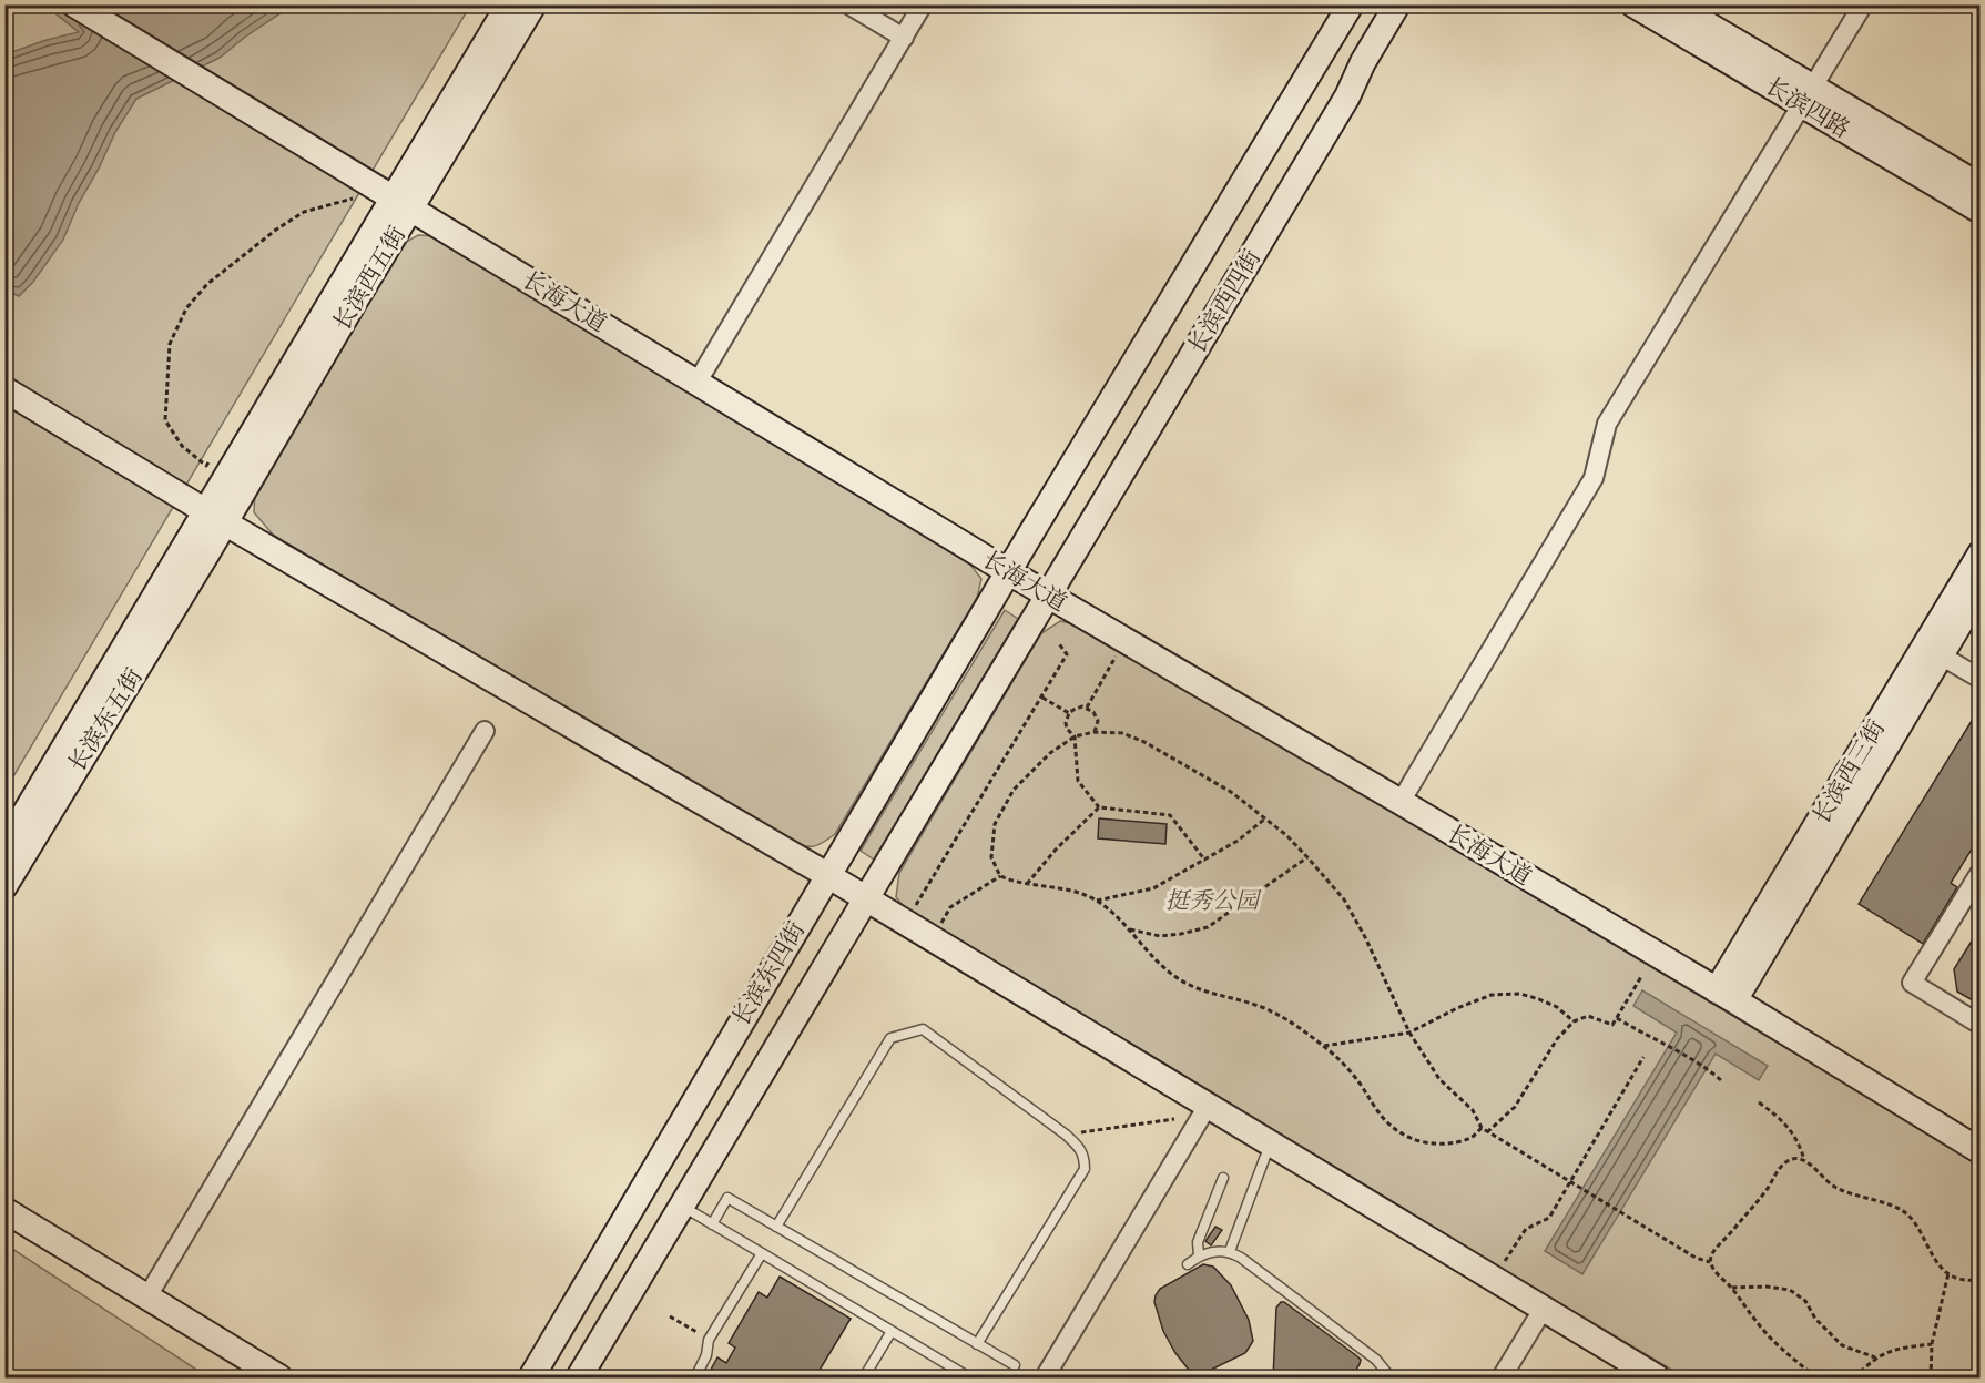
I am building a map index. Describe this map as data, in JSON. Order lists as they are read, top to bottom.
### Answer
{
  "streets": {
    "main road": [
      "长滨四路",
      "长滨西五街",
      "长海大道",
      "长滨西四街",
      "长滨东五街",
      "长滨西三街",
      "长滨东四街"
    ]
  },
  "crossings": [
    ["长滨西五街", "长海大道"],
    ["长滨西五街", "长滨东五街"],
    ["长海大道", "长滨西四街"],
    ["长海大道", "长滨西三街"],
    ["长海大道", "长滨东四街"],
    ["长滨西四街", "长滨东四街"]
  ],
  "parks": ["挺秀公园"]
}
